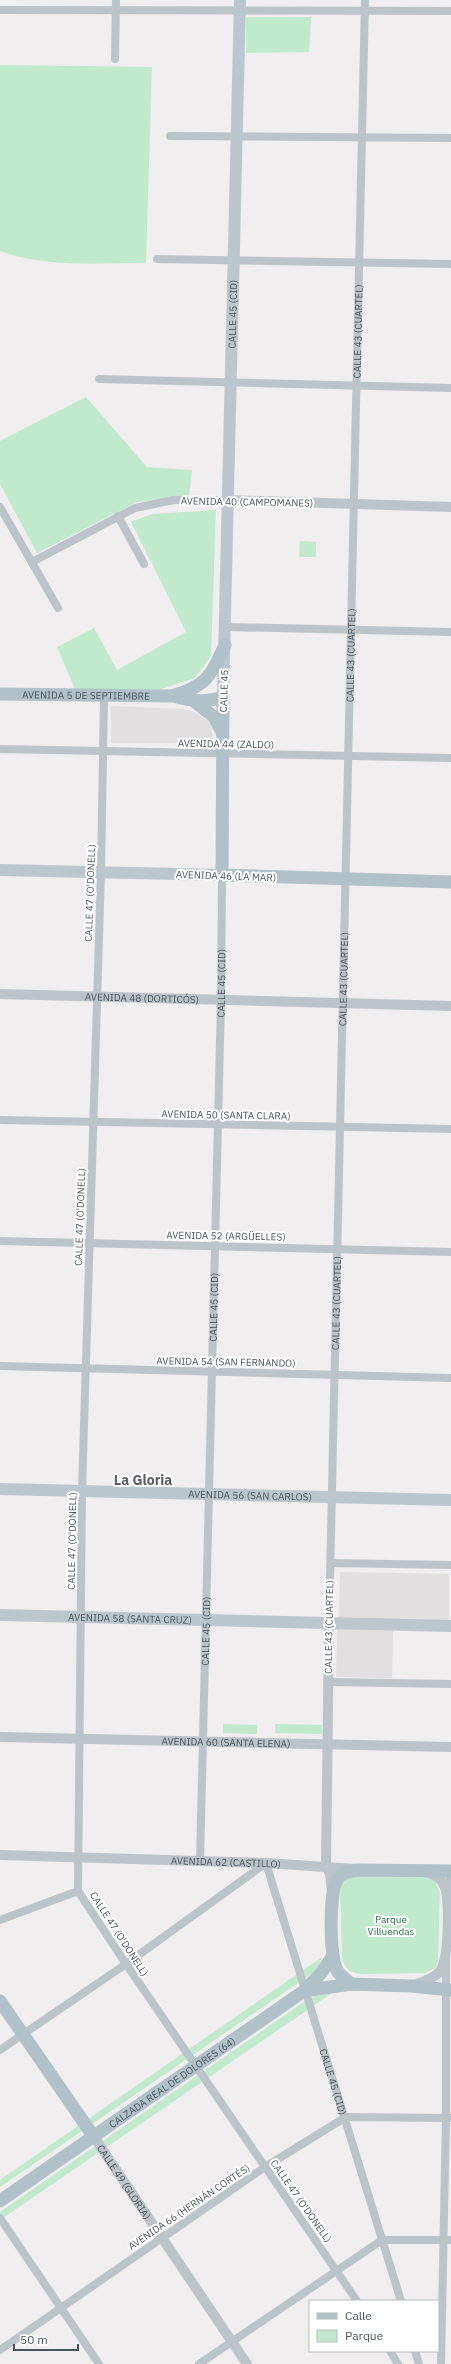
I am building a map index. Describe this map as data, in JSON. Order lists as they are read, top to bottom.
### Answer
{
  "streets": {
    "main road": [
      "CALLE 45 (CID)",
      "CALLE 43 (CUARTEL)",
      "CALLE 45",
      "AVENIDA 5 DE SEPTIEMBRE",
      "AVENIDA 46 (LA MAR)",
      "AVENIDA 56 (SAN CARLOS)",
      "AVENIDA 58 (SANTA CRUZ)",
      "AVENIDA 62 (CASTILLO)",
      "CALZADA REAL DE DOLORES (64)",
      "CALLE 49 (GLORIA)"
    ],
    "street": [
      "AVENIDA 40 (CAMPOMANES)",
      "AVENIDA 44 (ZALDO)",
      "CALLE 47 (O'DONELL)",
      "AVENIDA 48 (DORTICÓS)",
      "AVENIDA 50 (SANTA CLARA)",
      "AVENIDA 52 (ARGÜELLES)",
      "AVENIDA 54 (SAN FERNANDO)",
      "AVENIDA 60 (SANTA ELENA)",
      "AVENIDA 66 (HERNÁN CORTÉS)"
    ]
  },
  "crossings": [
    ["CALLE 45 (CID)", "AVENIDA 40 (CAMPOMANES)"],
    ["CALLE 45 (CID)", "CALLE 45"],
    ["CALLE 45 (CID)", "AVENIDA 44 (ZALDO)"],
    ["CALLE 45 (CID)", "AVENIDA 46 (LA MAR)"],
    ["CALLE 45 (CID)", "AVENIDA 48 (DORTICÓS)"],
    ["CALLE 45 (CID)", "AVENIDA 50 (SANTA CLARA)"],
    ["CALLE 45 (CID)", "AVENIDA 52 (ARGÜELLES)"],
    ["CALLE 45 (CID)", "AVENIDA 54 (SAN FERNANDO)"],
    ["CALLE 45 (CID)", "AVENIDA 56 (SAN CARLOS)"],
    ["CALLE 45 (CID)", "AVENIDA 58 (SANTA CRUZ)"],
    ["CALLE 45 (CID)", "AVENIDA 60 (SANTA ELENA)"],
    ["CALLE 45 (CID)", "AVENIDA 62 (CASTILLO)"],
    ["CALLE 45 (CID)", "CALZADA REAL DE DOLORES (64)"],
    ["CALLE 45 (CID)", "AVENIDA 66 (HERNÁN CORTÉS)"],
    ["CALLE 43 (CUARTEL)", "AVENIDA 40 (CAMPOMANES)"],
    ["CALLE 43 (CUARTEL)", "AVENIDA 44 (ZALDO)"],
    ["CALLE 43 (CUARTEL)", "AVENIDA 46 (LA MAR)"],
    ["CALLE 43 (CUARTEL)", "AVENIDA 48 (DORTICÓS)"],
    ["CALLE 43 (CUARTEL)", "AVENIDA 50 (SANTA CLARA)"],
    ["CALLE 43 (CUARTEL)", "AVENIDA 52 (ARGÜELLES)"],
    ["CALLE 43 (CUARTEL)", "AVENIDA 54 (SAN FERNANDO)"],
    ["CALLE 43 (CUARTEL)", "AVENIDA 56 (SAN CARLOS)"],
    ["CALLE 43 (CUARTEL)", "AVENIDA 58 (SANTA CRUZ)"],
    ["CALLE 43 (CUARTEL)", "AVENIDA 60 (SANTA ELENA)"],
    ["CALLE 43 (CUARTEL)", "AVENIDA 62 (CASTILLO)"],
    ["CALLE 43 (CUARTEL)", "CALZADA REAL DE DOLORES (64)"],
    ["CALLE 45", "AVENIDA 5 DE SEPTIEMBRE"],
    ["CALLE 45", "AVENIDA 44 (ZALDO)"],
    ["AVENIDA 5 DE SEPTIEMBRE", "CALLE 47 (O'DONELL)"],
    ["AVENIDA 44 (ZALDO)", "CALLE 47 (O'DONELL)"],
    ["AVENIDA 46 (LA MAR)", "CALLE 47 (O'DONELL)"],
    ["CALLE 47 (O'DONELL)", "AVENIDA 48 (DORTICÓS)"],
    ["CALLE 47 (O'DONELL)", "AVENIDA 50 (SANTA CLARA)"],
    ["CALLE 47 (O'DONELL)", "AVENIDA 52 (ARGÜELLES)"],
    ["CALLE 47 (O'DONELL)", "AVENIDA 54 (SAN FERNANDO)"],
    ["CALLE 47 (O'DONELL)", "AVENIDA 56 (SAN CARLOS)"],
    ["CALLE 47 (O'DONELL)", "AVENIDA 58 (SANTA CRUZ)"],
    ["CALLE 47 (O'DONELL)", "AVENIDA 60 (SANTA ELENA)"],
    ["CALLE 47 (O'DONELL)", "AVENIDA 62 (CASTILLO)"],
    ["CALLE 47 (O'DONELL)", "CALZADA REAL DE DOLORES (64)"],
    ["CALLE 47 (O'DONELL)", "AVENIDA 66 (HERNÁN CORTÉS)"],
    ["AVENIDA 62 (CASTILLO)", "CALZADA REAL DE DOLORES (64)"],
    ["CALZADA REAL DE DOLORES (64)", "CALLE 49 (GLORIA)"],
    ["CALLE 49 (GLORIA)", "AVENIDA 66 (HERNÁN CORTÉS)"]
  ],
  "districts": ["La Gloria"],
  "parks": ["Parque Villuendas"],
  "legend": ["Calle", "Parque"],
  "scale_bar": "50 m"
}
